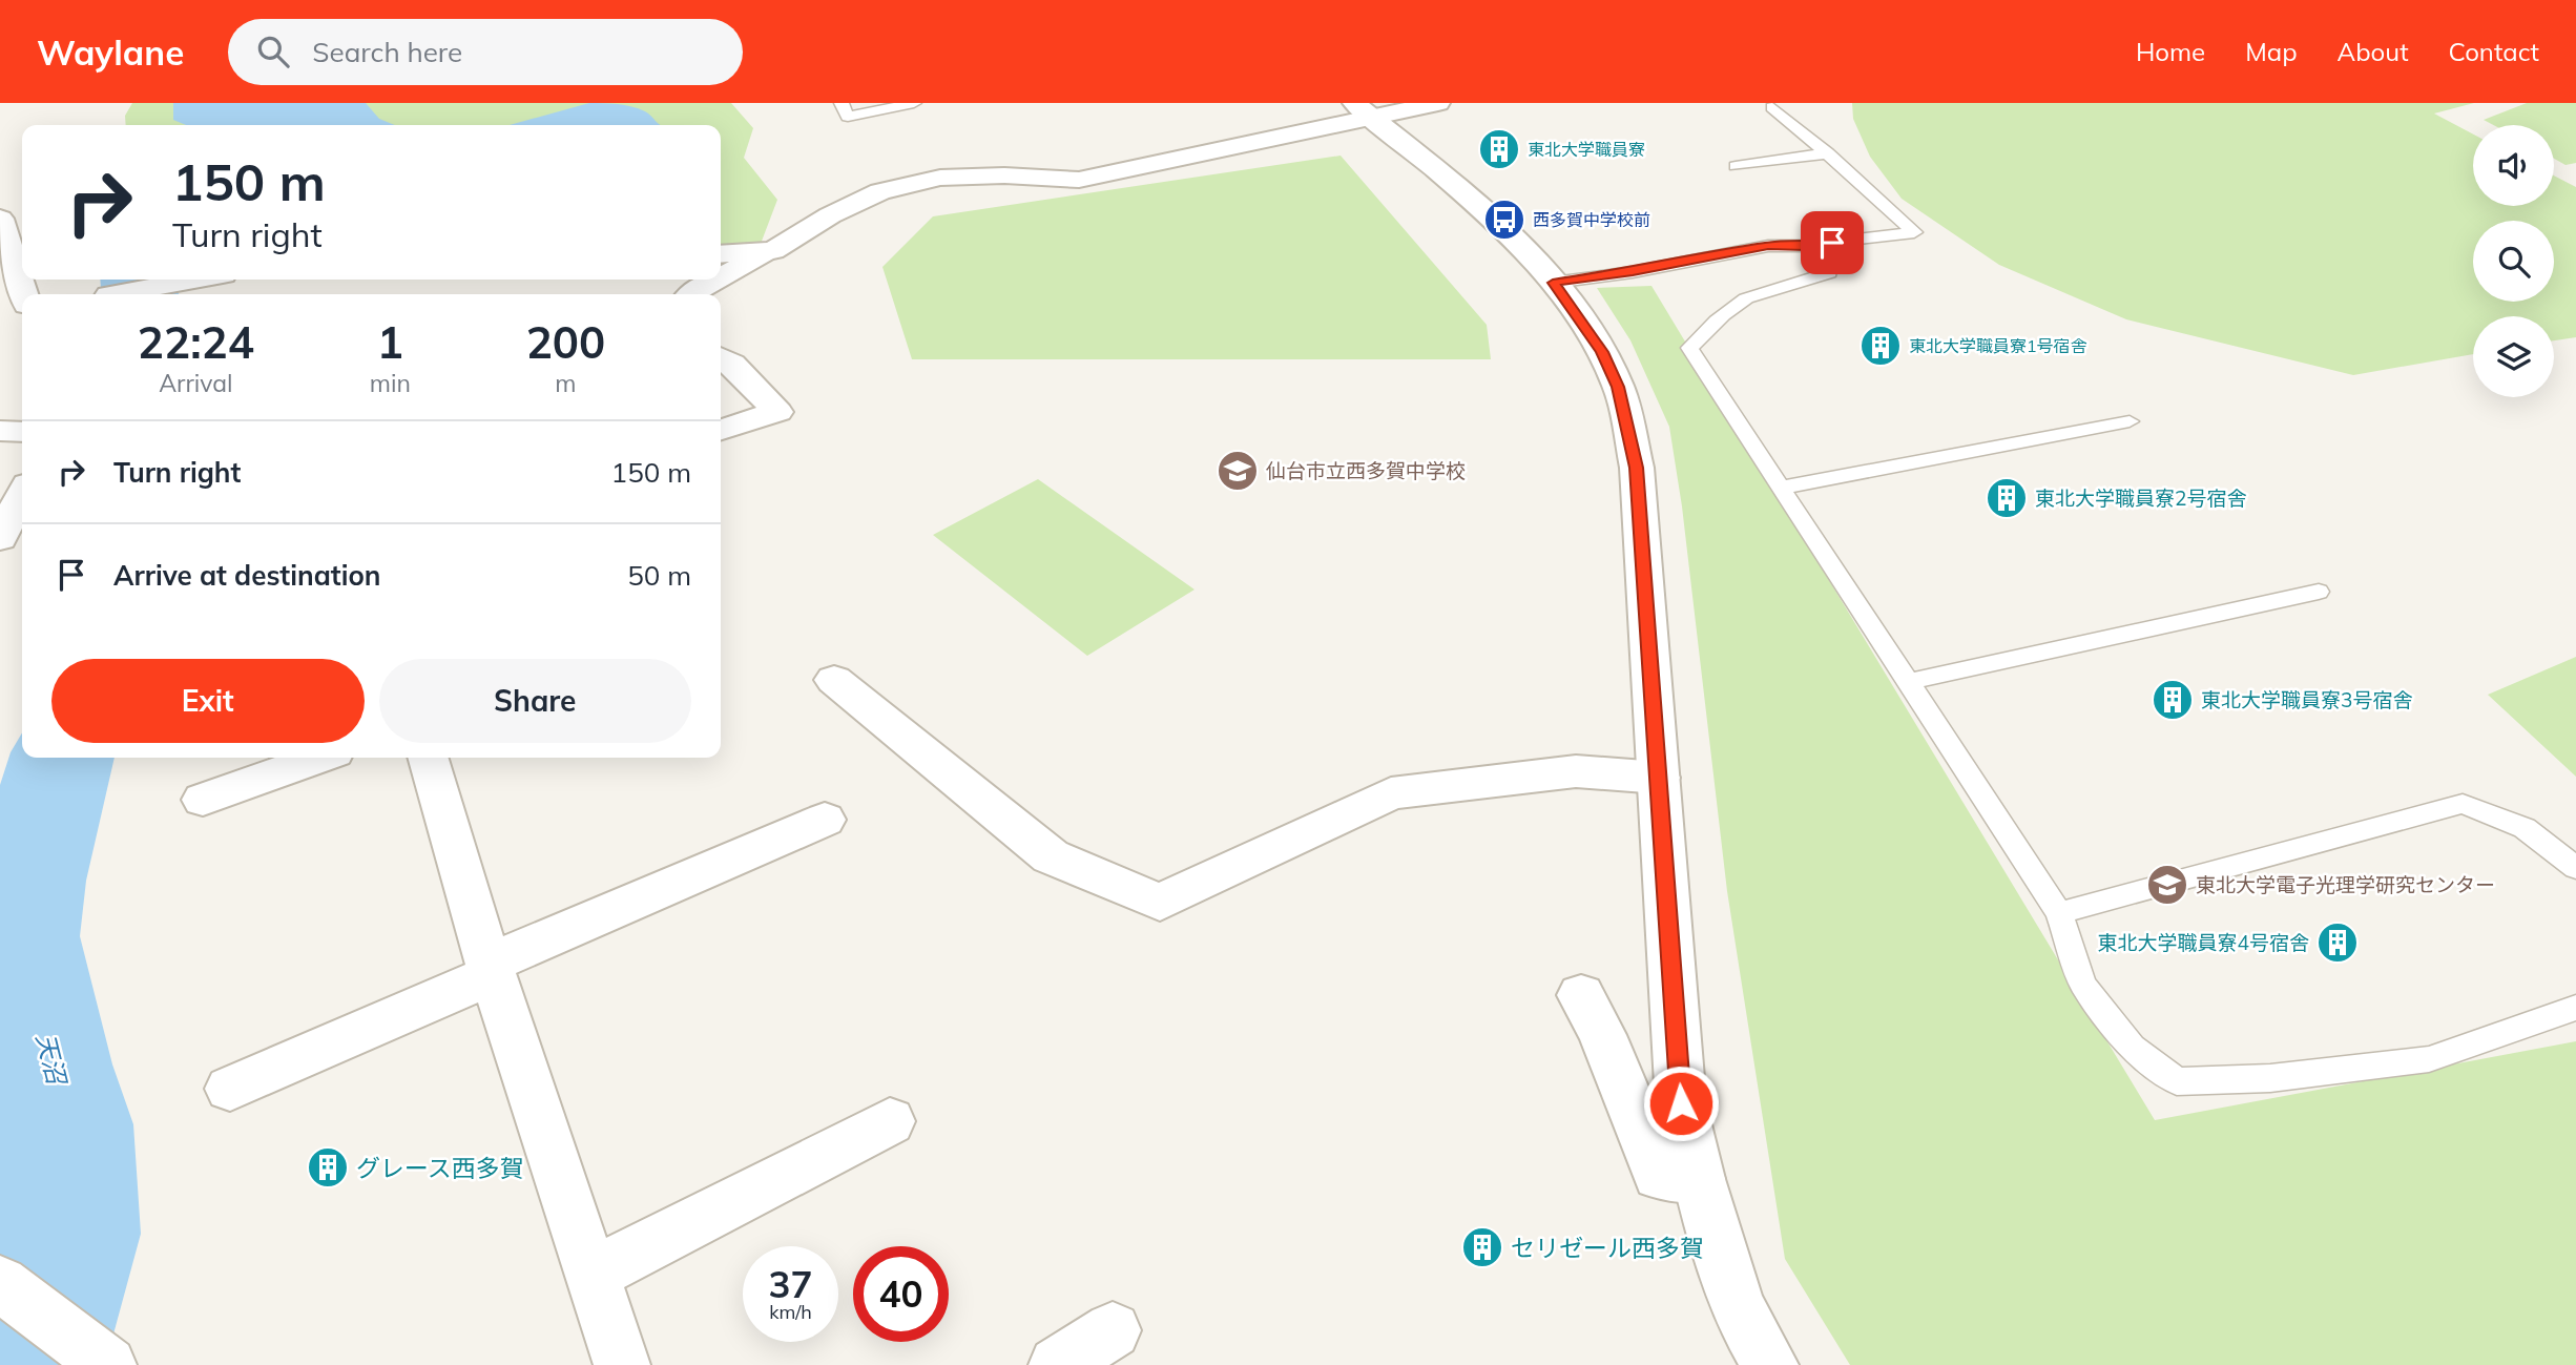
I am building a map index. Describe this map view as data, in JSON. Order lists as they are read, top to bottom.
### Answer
{
  "water": ["天沼"],
  "places": {
    "building": [
      "東北大学職員寮",
      "東北大学職員寮1号宿舎",
      "東北大学職員寮2号宿舎",
      "東北大学職員寮3号宿舎",
      "東北大学職員寮4号宿舎",
      "グレース西多賀",
      "セリゼール西多賀"
    ],
    "bus stop": ["西多賀中学校前"],
    "school or university": ["仙台市立西多賀中学校", "東北大学電子光理学研究センター"]
  },
  "page": {
    "header": "Waylane",
    "search": "Search here",
    "nav": [
      "Home",
      "Map",
      "About",
      "Contact"
    ],
    "turn": ["150 m", "Turn right"],
    "eta": [
      "22:24",
      "Arrival",
      "1",
      "min",
      "200",
      "m"
    ],
    "list": [
      {
        "name": "Turn right",
        "value": "150 m"
      },
      {
        "name": "Arrive at destination",
        "value": "50 m"
      }
    ],
    "buttons": ["Exit", "Share"],
    "speed": "37 km/h",
    "limit": "40"
  }
}
